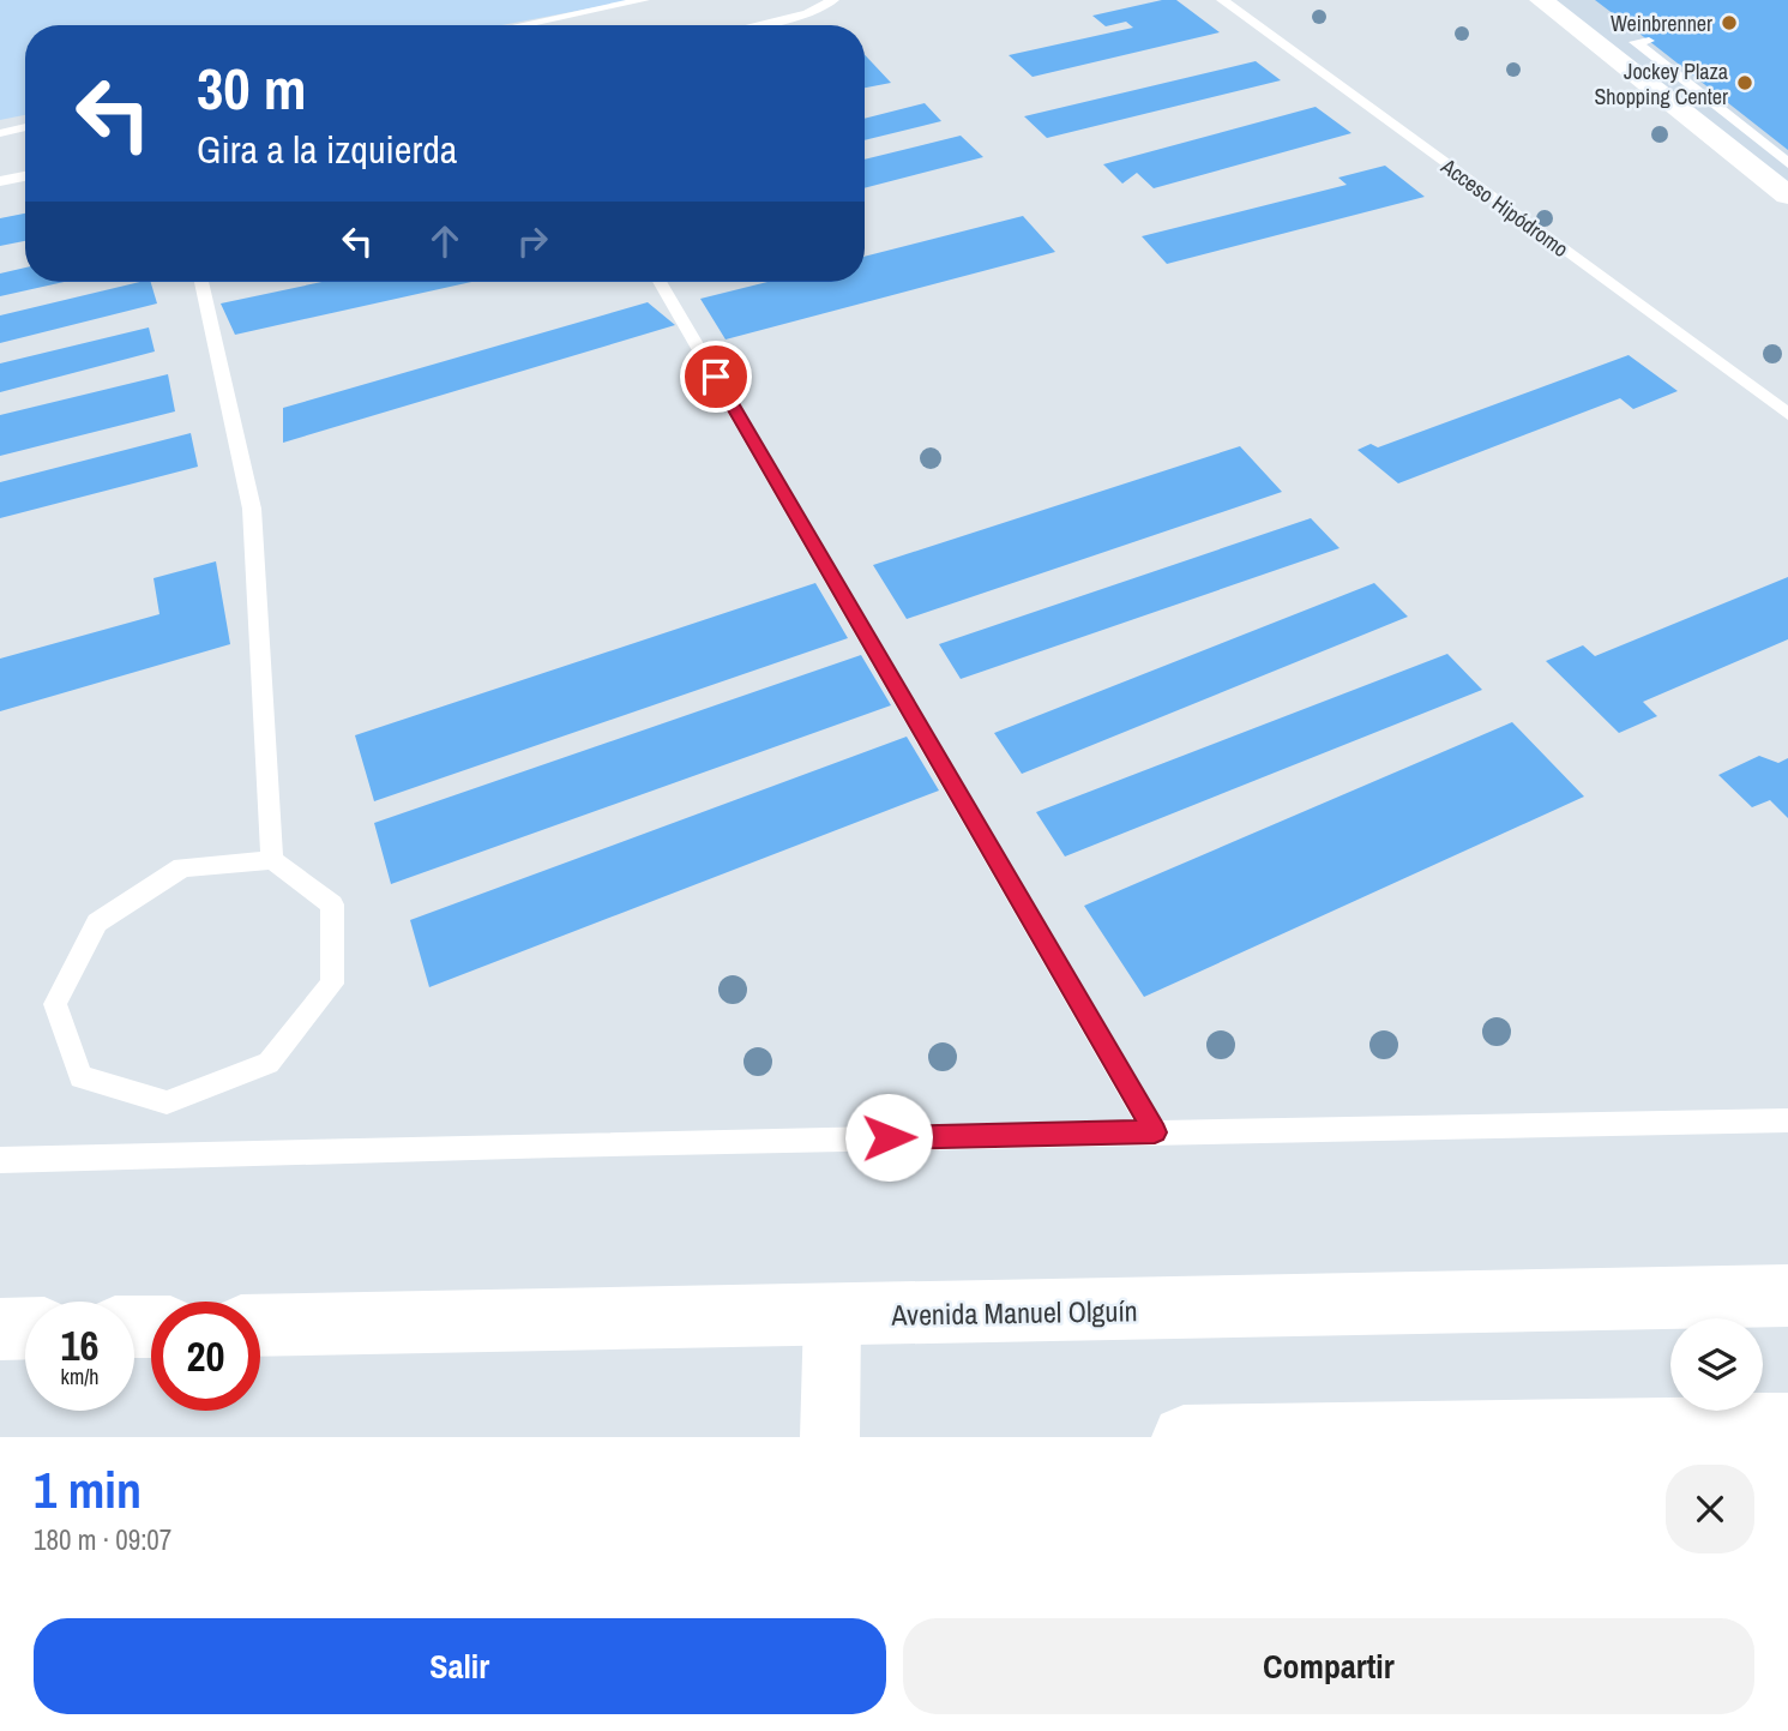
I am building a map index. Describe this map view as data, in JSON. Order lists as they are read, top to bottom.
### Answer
{
  "streets": {
    "street": ["Avenida Manuel Olguín"],
    "lane": ["Acceso Hipódromo"]
  },
  "places": ["Weinbrenner", "Jockey Plaza Shopping Center"],
  "page": {
    "turn": ["30 m", "Gira a la izquierda"],
    "speed": "16 km/h",
    "limit": "20",
    "heading": ["1 min", "180 m · 09:07"],
    "buttons": ["Salir", "Compartir"]
  }
}
